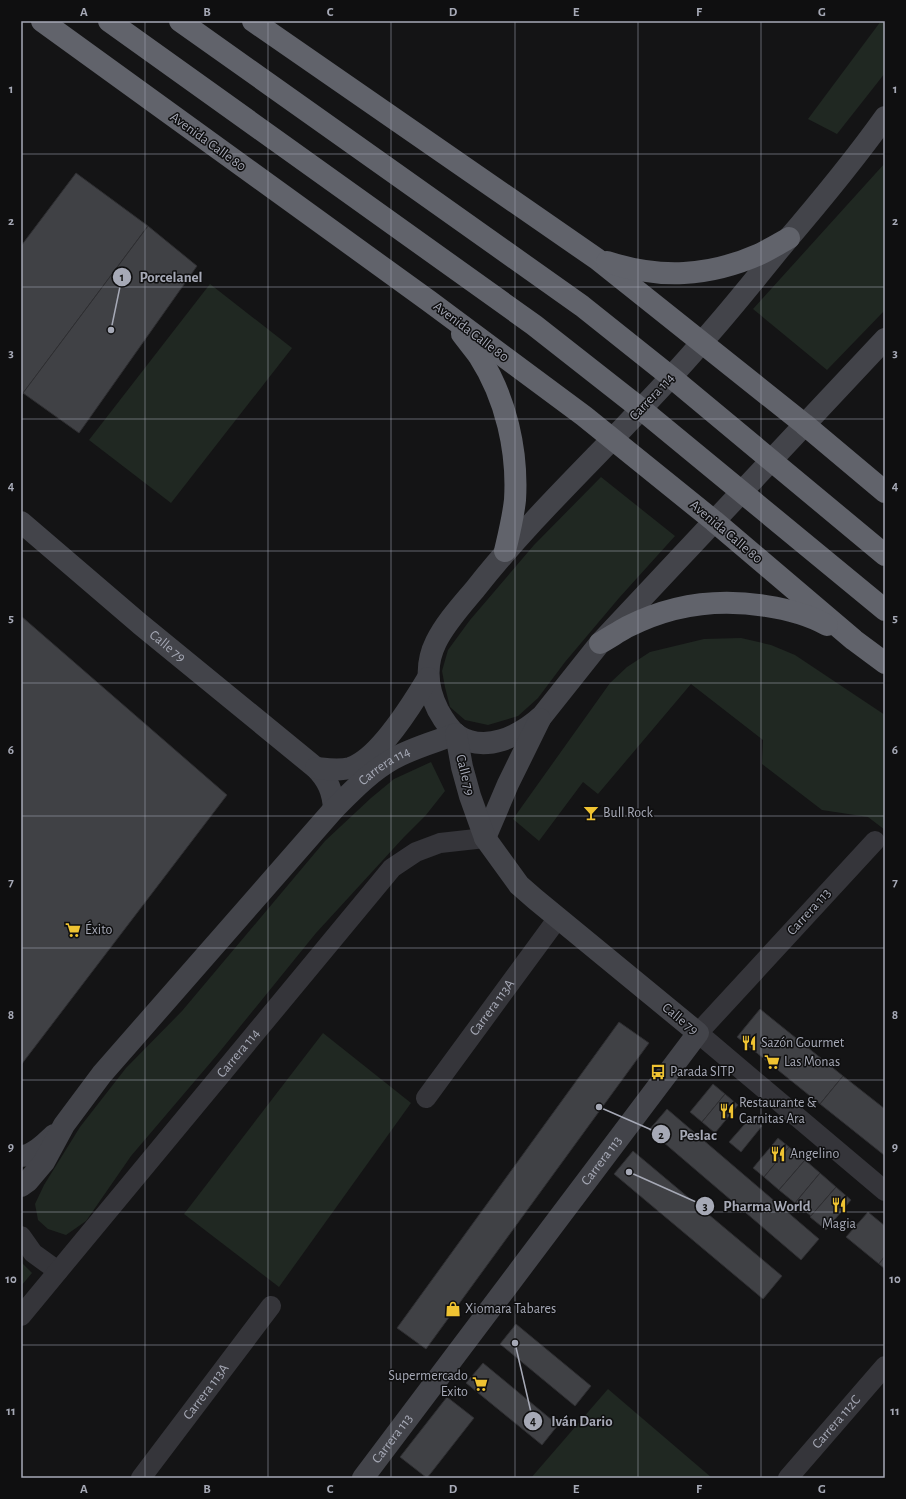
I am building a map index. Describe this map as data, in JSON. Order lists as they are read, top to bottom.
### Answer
{
  "streets": {
    "highway": ["Avenida Calle 80"],
    "street": [
      "Carrera 114",
      "Calle 79",
      "Carrera 113",
      "Carrera 113A",
      "Carrera 112C"
    ]
  },
  "crossings": [
    ["Avenida Calle 80", "Carrera 114"],
    ["Carrera 114", "Calle 79"],
    ["Calle 79", "Carrera 113"],
    ["Calle 79", "Carrera 113A"]
  ],
  "places": {
    "other": [
      "Porcelanel",
      "Peslac",
      "Pharma World",
      "Iván Dario"
    ],
    "bar": ["Bull Rock"],
    "supermarket": ["Éxito", "Las Monas", "Supermercado Exito"],
    "restaurant": [
      "Sazón Gourmet",
      "Restaurante & Carnitas Ara",
      "Angelino",
      "Magia"
    ],
    "bus stop": ["Parada SITP"],
    "shop": ["Xiomara Tabares"]
  },
  "grid": {
    "columns": [
      "A",
      "B",
      "C",
      "D",
      "E",
      "F",
      "G"
    ],
    "rows": [
      "1",
      "2",
      "3",
      "4",
      "5",
      "6",
      "7",
      "8",
      "9",
      "10",
      "11"
    ]
  }
}
